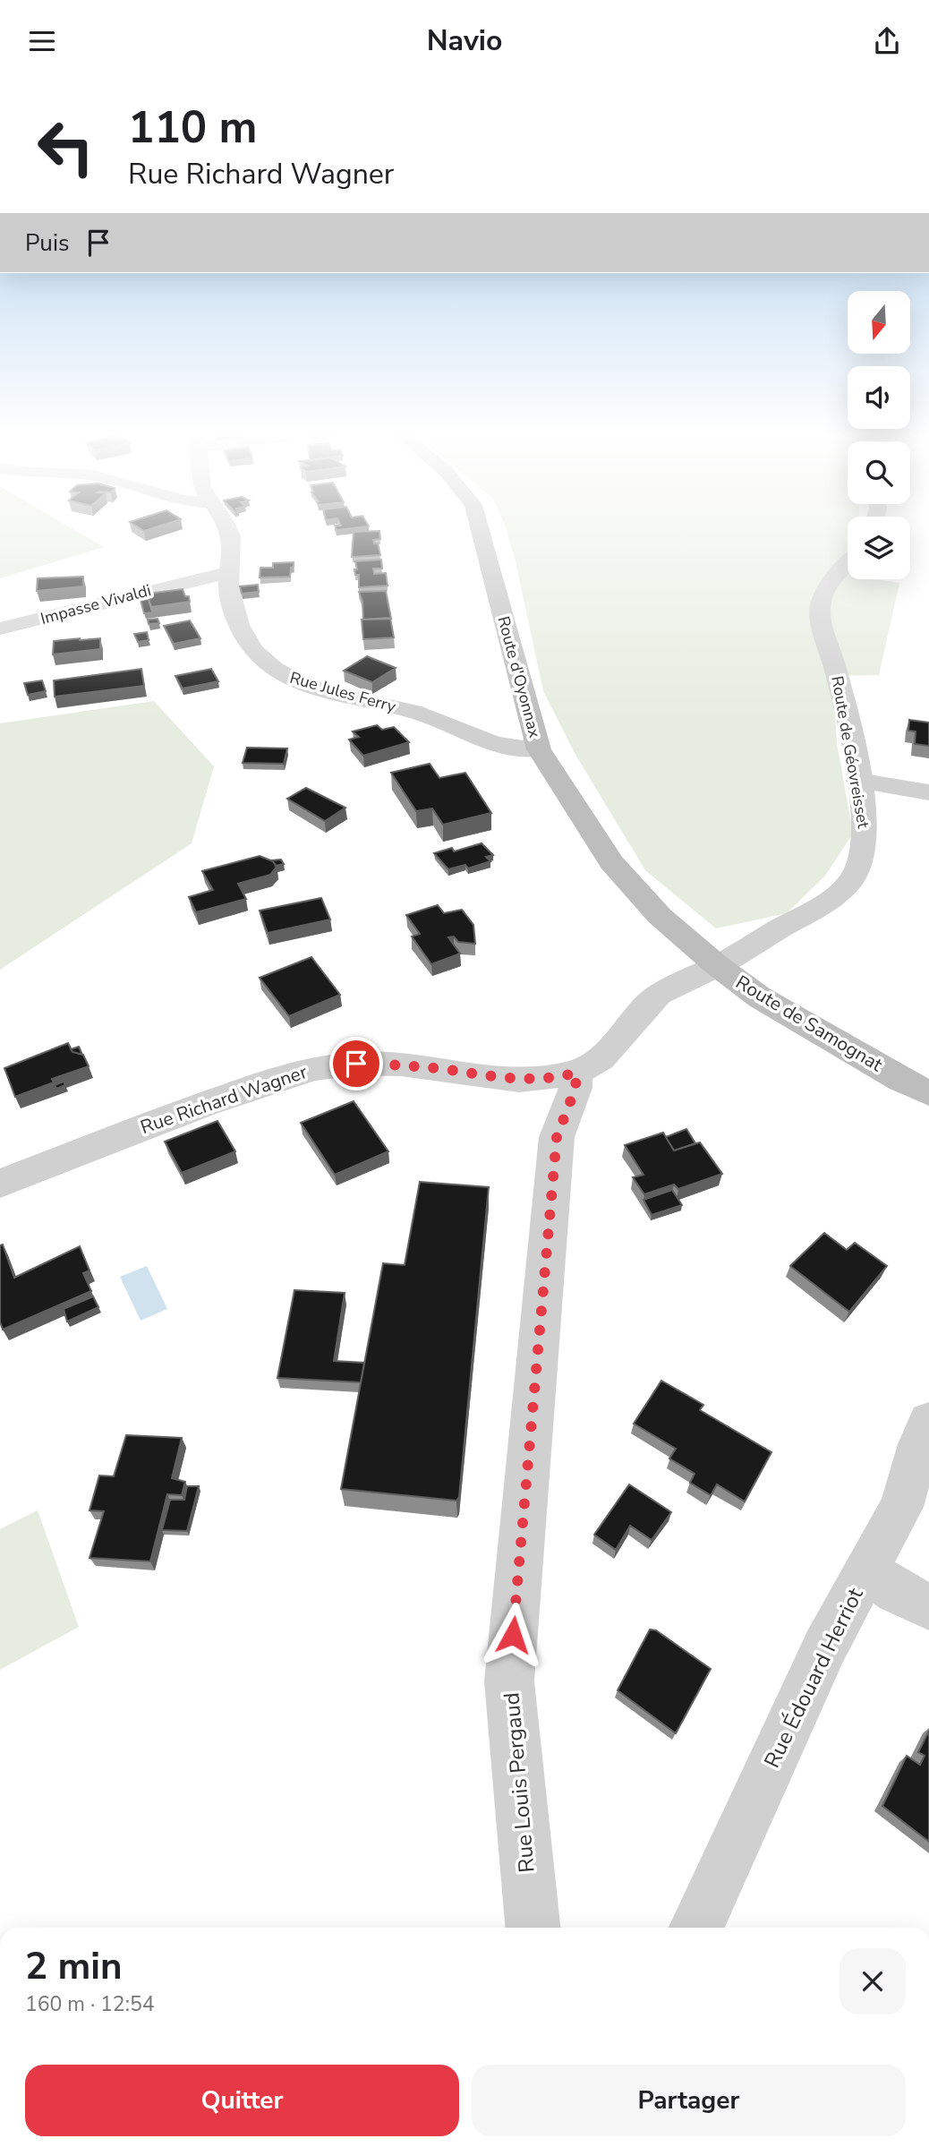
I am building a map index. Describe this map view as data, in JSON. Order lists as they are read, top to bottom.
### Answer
{
  "streets": {
    "main road": ["Route d'Oyonnax", "Route de Samognat"],
    "street": [
      "Impasse Vivaldi",
      "Rue Jules Ferry",
      "Route de Géovreisset",
      "Rue Richard Wagner",
      "Rue Édouard Herriot",
      "Rue Louis Pergaud"
    ]
  },
  "crossings": [
    ["Impasse Vivaldi", "Rue Jules Ferry"],
    ["Route d'Oyonnax", "Rue Jules Ferry"],
    ["Route d'Oyonnax", "Route de Géovreisset"],
    ["Route d'Oyonnax", "Route de Samognat"],
    ["Route d'Oyonnax", "Rue Richard Wagner"],
    ["Route de Géovreisset", "Route de Samognat"],
    ["Route de Géovreisset", "Rue Richard Wagner"],
    ["Route de Samognat", "Rue Richard Wagner"],
    ["Rue Richard Wagner", "Rue Louis Pergaud"]
  ],
  "north": "bottom",
  "page": {
    "header": "Navio",
    "turn": ["110 m", "Rue Richard Wagner"],
    "then": "Puis",
    "heading": ["2 min", "160 m · 12:54"],
    "buttons": ["Quitter", "Partager"]
  }
}
